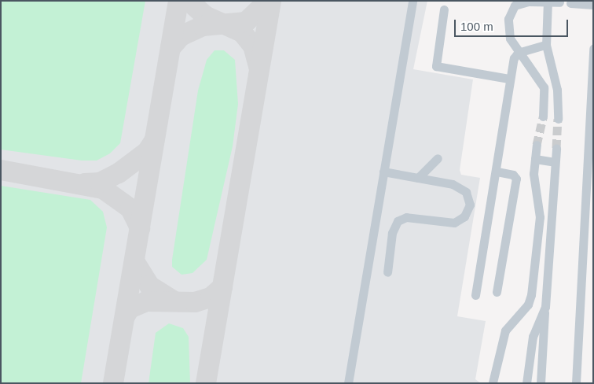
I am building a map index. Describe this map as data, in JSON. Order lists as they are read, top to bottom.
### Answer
{
  "scale_bar": "100 m"
}
